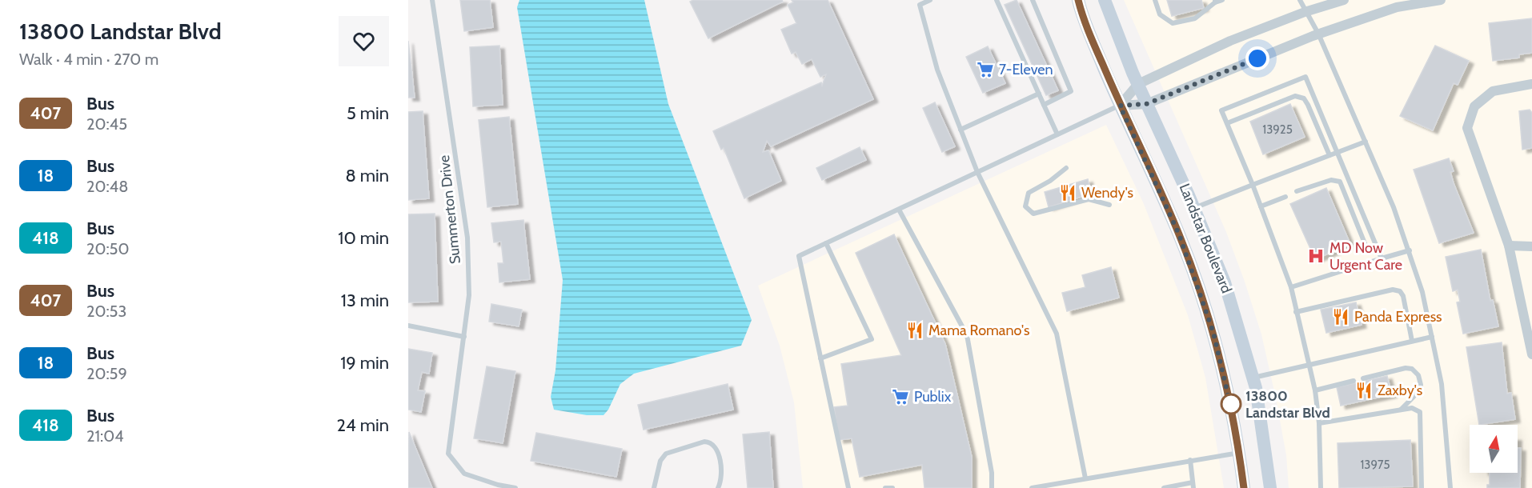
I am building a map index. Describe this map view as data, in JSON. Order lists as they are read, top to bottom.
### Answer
{
  "streets": {
    "main road": ["Landstar Boulevard"],
    "lane": ["Summerton Drive"]
  },
  "places": {
    "supermarket": ["7-Eleven", "Publix"],
    "restaurant": [
      "Wendy's",
      "Panda Express",
      "Mama Romano's",
      "Zaxby's"
    ],
    "hospital": ["MD Now Urgent Care"],
    "other": ["13800 Landstar Blvd"]
  },
  "lines": ["bus line 407"],
  "house_numbers": ["13925", "13975"],
  "north": "top",
  "page": {
    "heading": ["13800 Landstar Blvd", "Walk · 4 min · 270 m"],
    "list": [
      {
        "mark": "407",
        "name": "Bus",
        "note": "20:45",
        "value": "5 min"
      },
      {
        "mark": "18",
        "name": "Bus",
        "note": "20:48",
        "value": "8 min"
      },
      {
        "mark": "418",
        "name": "Bus",
        "note": "20:50",
        "value": "10 min"
      },
      {
        "mark": "407",
        "name": "Bus",
        "note": "20:53",
        "value": "13 min"
      },
      {
        "mark": "18",
        "name": "Bus",
        "note": "20:59",
        "value": "19 min"
      },
      {
        "mark": "418",
        "name": "Bus",
        "note": "21:04",
        "value": "24 min"
      }
    ]
  }
}
